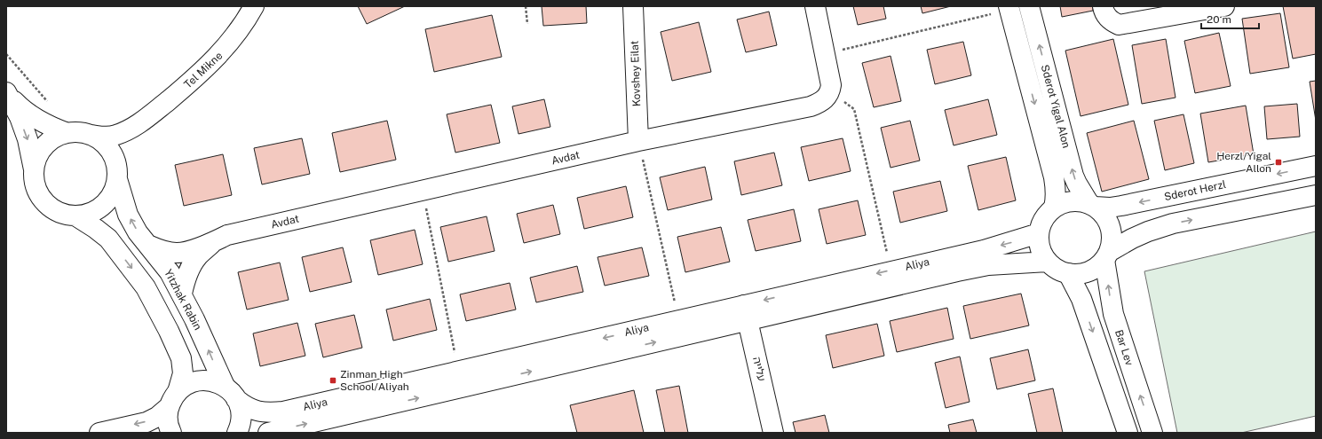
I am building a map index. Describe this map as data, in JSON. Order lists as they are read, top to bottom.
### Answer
{
  "streets": {
    "street": [
      "Tel Mikne",
      "Kovshey Eilat",
      "Sderot Yigal Alon",
      "Avdat",
      "Sderot Herzl",
      "Aliya",
      "Yitzhak Rabin",
      "Bar Lev",
      "עלייה"
    ]
  },
  "crossings": [
    ["Tel Mikne", "Yitzhak Rabin"],
    ["Kovshey Eilat", "Avdat"],
    ["Sderot Yigal Alon", "Sderot Herzl"],
    ["Sderot Yigal Alon", "Aliya"],
    ["Sderot Yigal Alon", "Bar Lev"],
    ["Avdat", "Yitzhak Rabin"],
    ["Sderot Herzl", "Aliya"],
    ["Sderot Herzl", "Bar Lev"],
    ["Aliya", "Yitzhak Rabin"],
    ["Aliya", "Bar Lev"],
    ["Aliya", "עלייה"]
  ],
  "places": {
    "transit": ["Herzl/Yigal Allon", "Zinman High School/Aliyah"]
  },
  "scale_bar": "20 m"
}
